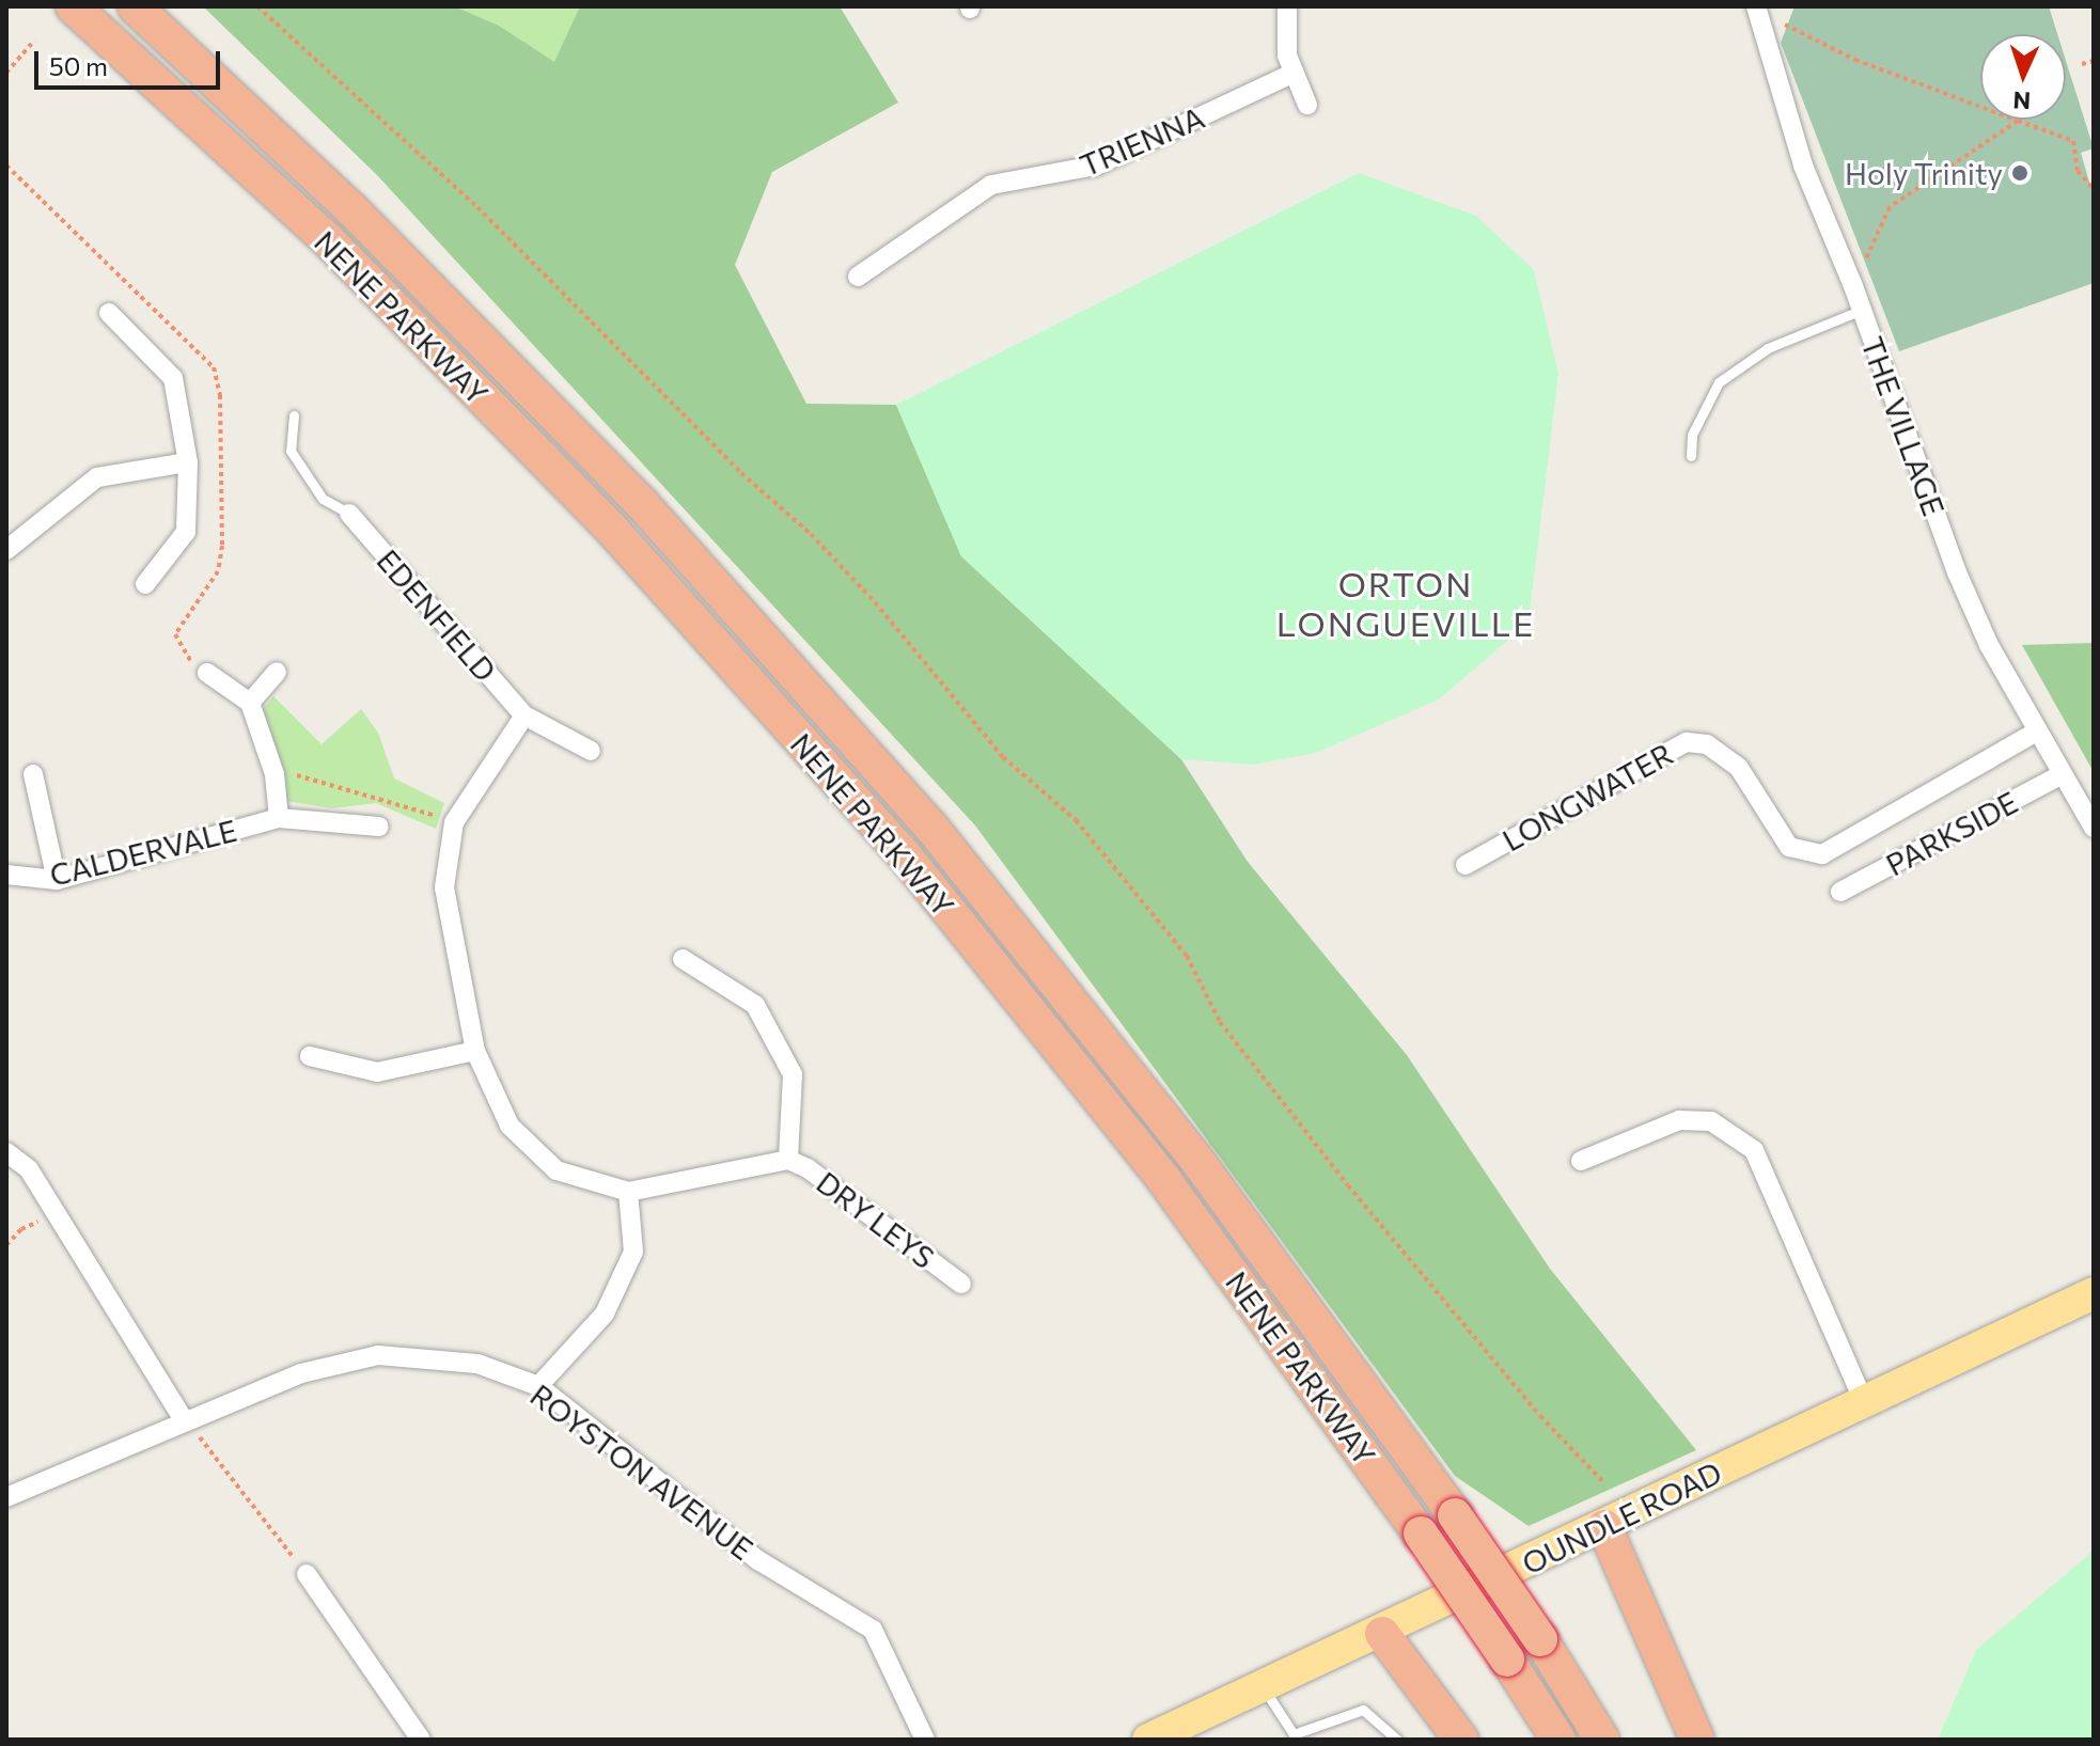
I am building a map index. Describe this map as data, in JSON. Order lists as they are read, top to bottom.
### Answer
{
  "streets": {
    "highway": ["NENE PARKWAY"],
    "main road": ["OUNDLE ROAD"],
    "street": [
      "TRIENNA",
      "THE VILLAGE",
      "EDENFIELD",
      "LONGWATER",
      "PARKSIDE",
      "CALDERVALE",
      "DRY LEYS",
      "ROYSTON AVENUE"
    ]
  },
  "crossings": [
    ["THE VILLAGE", "LONGWATER"],
    ["THE VILLAGE", "PARKSIDE"]
  ],
  "districts": ["ORTON LONGUEVILLE"],
  "places": ["Holy Trinity"],
  "scale_bar": "50 m",
  "north": "bottom"
}
